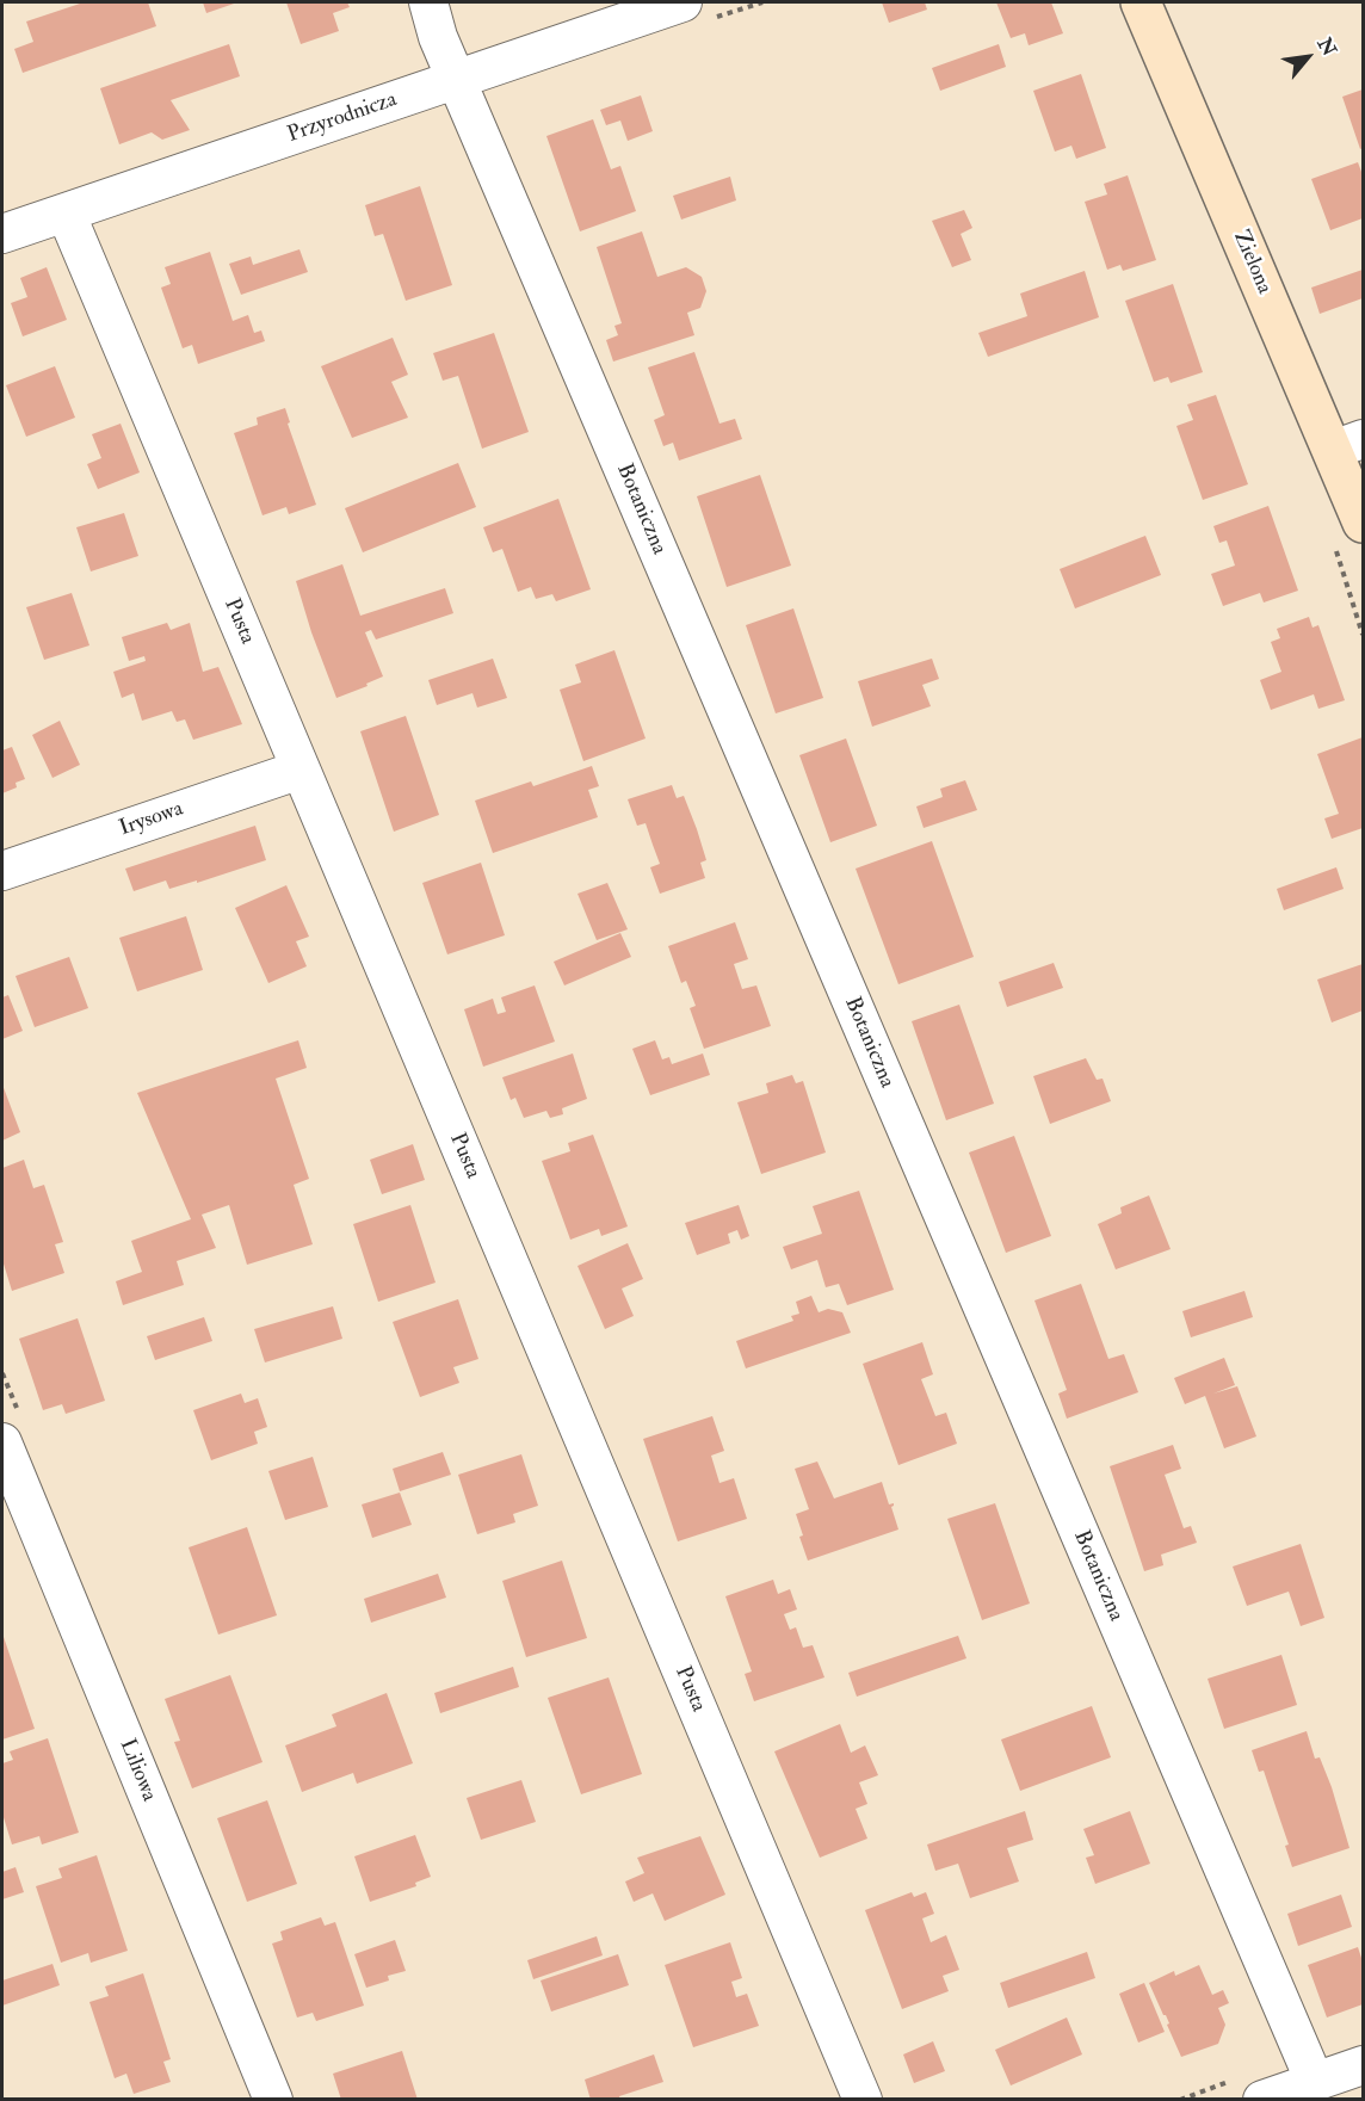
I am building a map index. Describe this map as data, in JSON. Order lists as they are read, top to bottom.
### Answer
{
  "streets": {
    "street": [
      "Przyrodnicza",
      "Zielona",
      "Botaniczna",
      "Pusta",
      "Irysowa",
      "Liliowa"
    ]
  },
  "crossings": [
    ["Przyrodnicza", "Botaniczna"],
    ["Przyrodnicza", "Pusta"],
    ["Pusta", "Irysowa"]
  ],
  "north": "top right"
}
